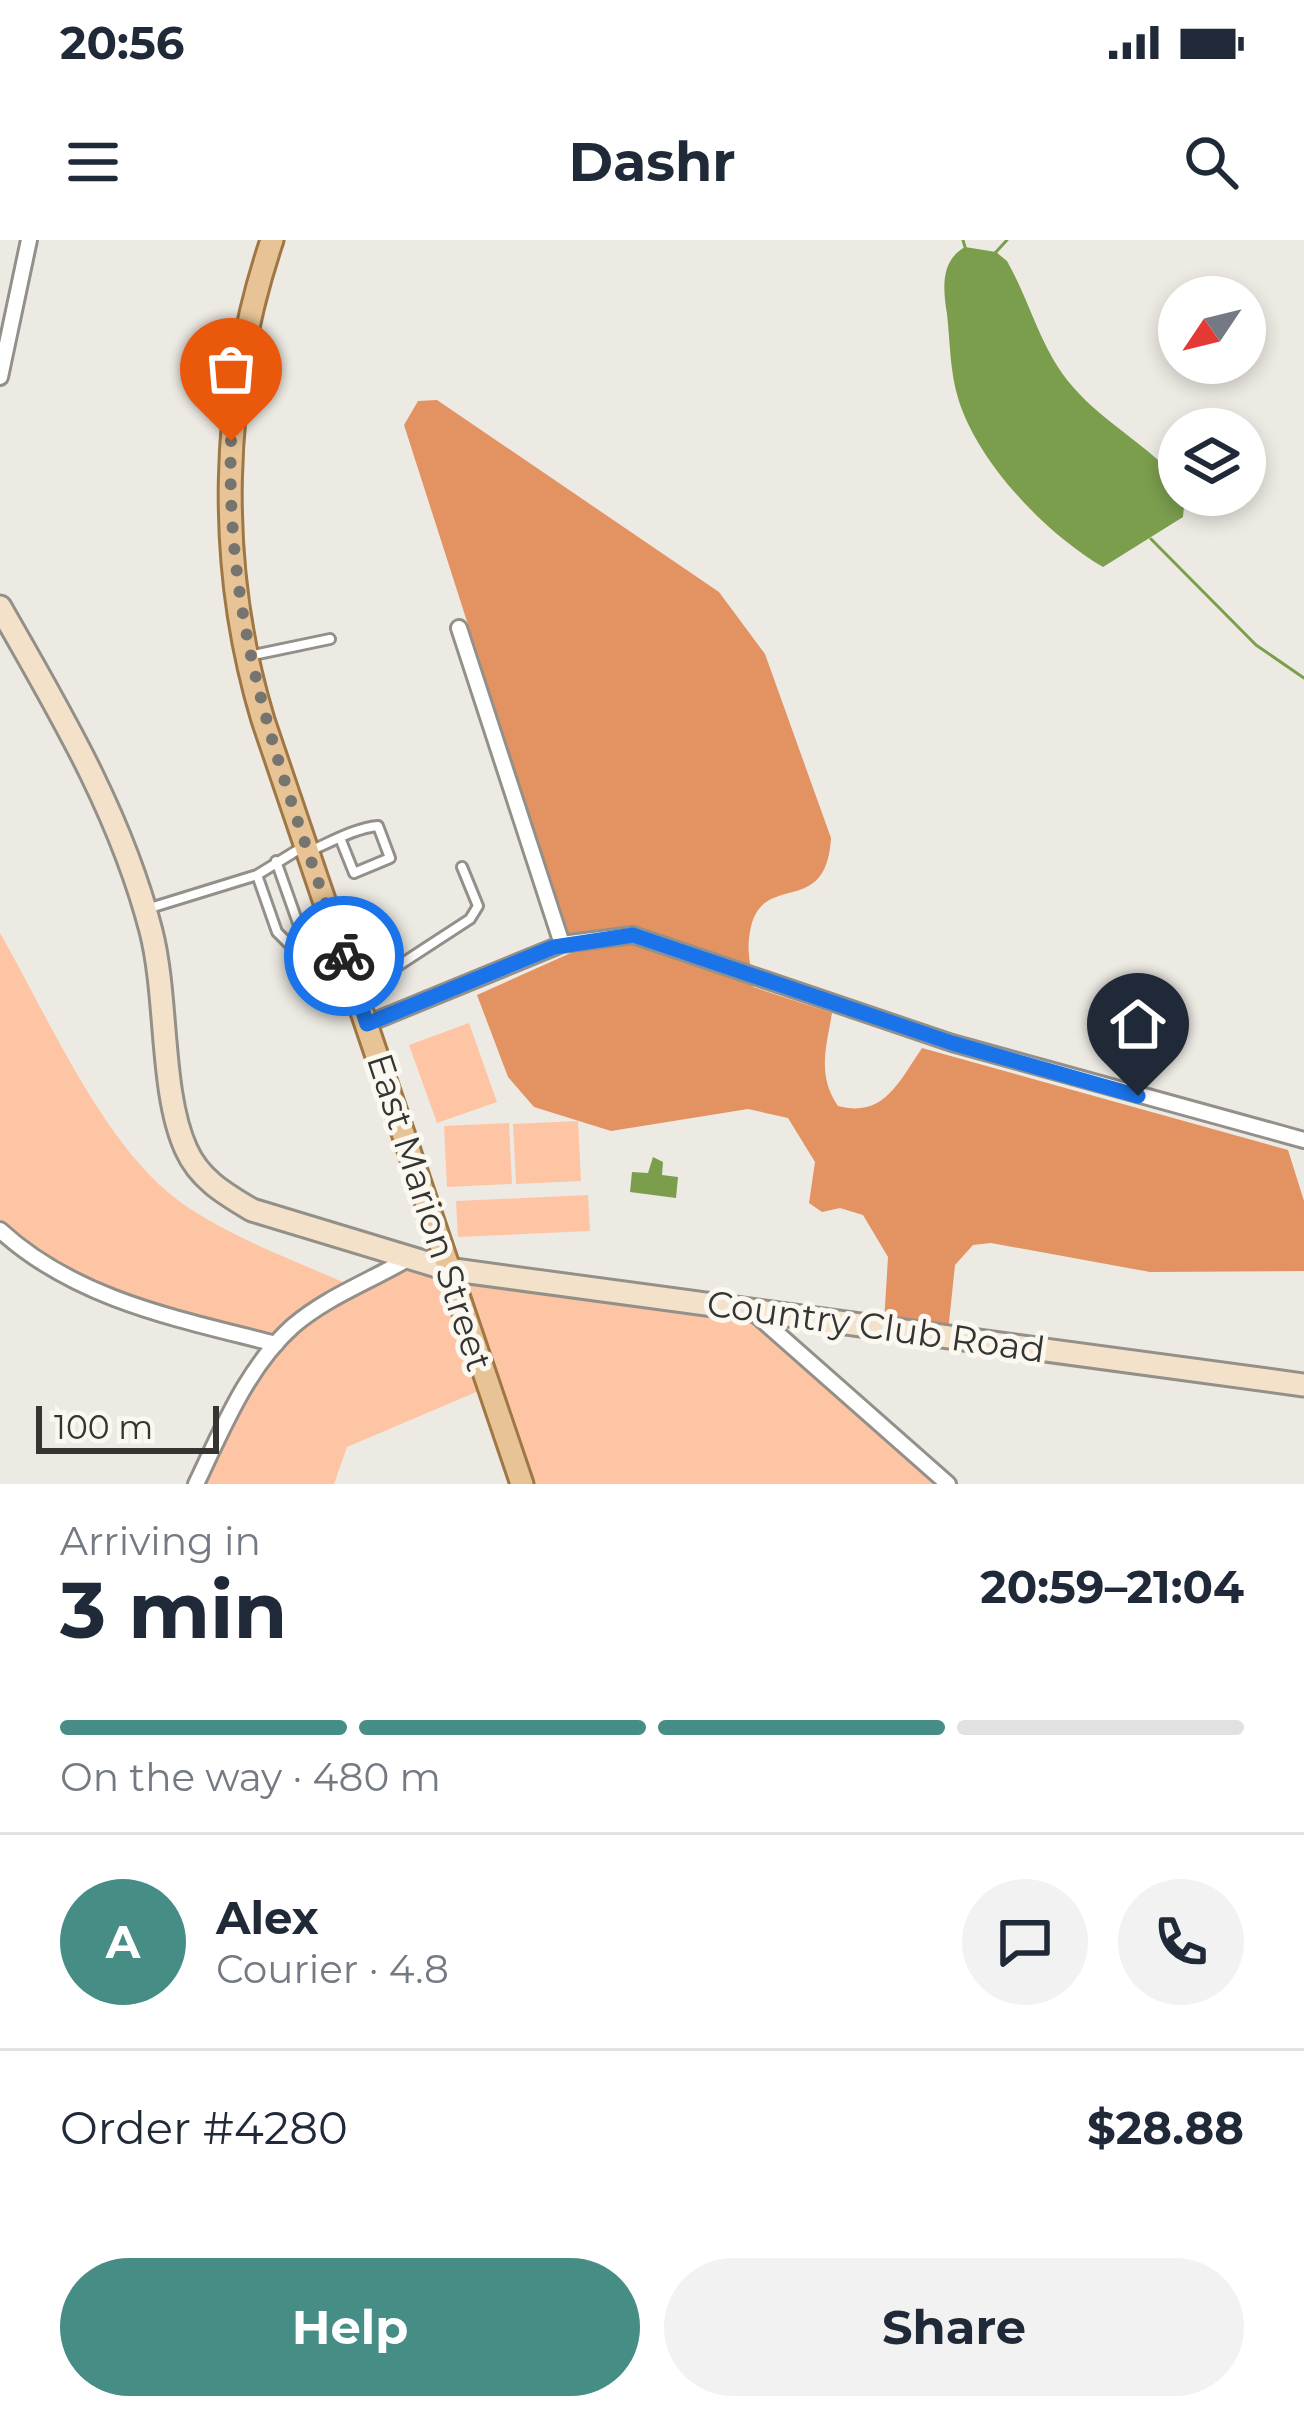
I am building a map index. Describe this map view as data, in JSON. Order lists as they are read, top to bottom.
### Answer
{
  "streets": {
    "main road": ["East Marion Street"],
    "street": ["Country Club Road"]
  },
  "crossings": [
    ["East Marion Street", "Country Club Road"]
  ],
  "scale_bar": "100 m",
  "north": "bottom left",
  "page": {
    "status": "20:56",
    "header": "Dashr",
    "scale": "100 m",
    "heading": ["3 min", "Arriving in", "20:59–21:04"],
    "panel": [
      "Alex",
      "Courier · 4.8",
      "Order #4280",
      "$28.88"
    ],
    "bar": "On the way · 480 m",
    "round": "A",
    "buttons": ["Help", "Share"]
  }
}
